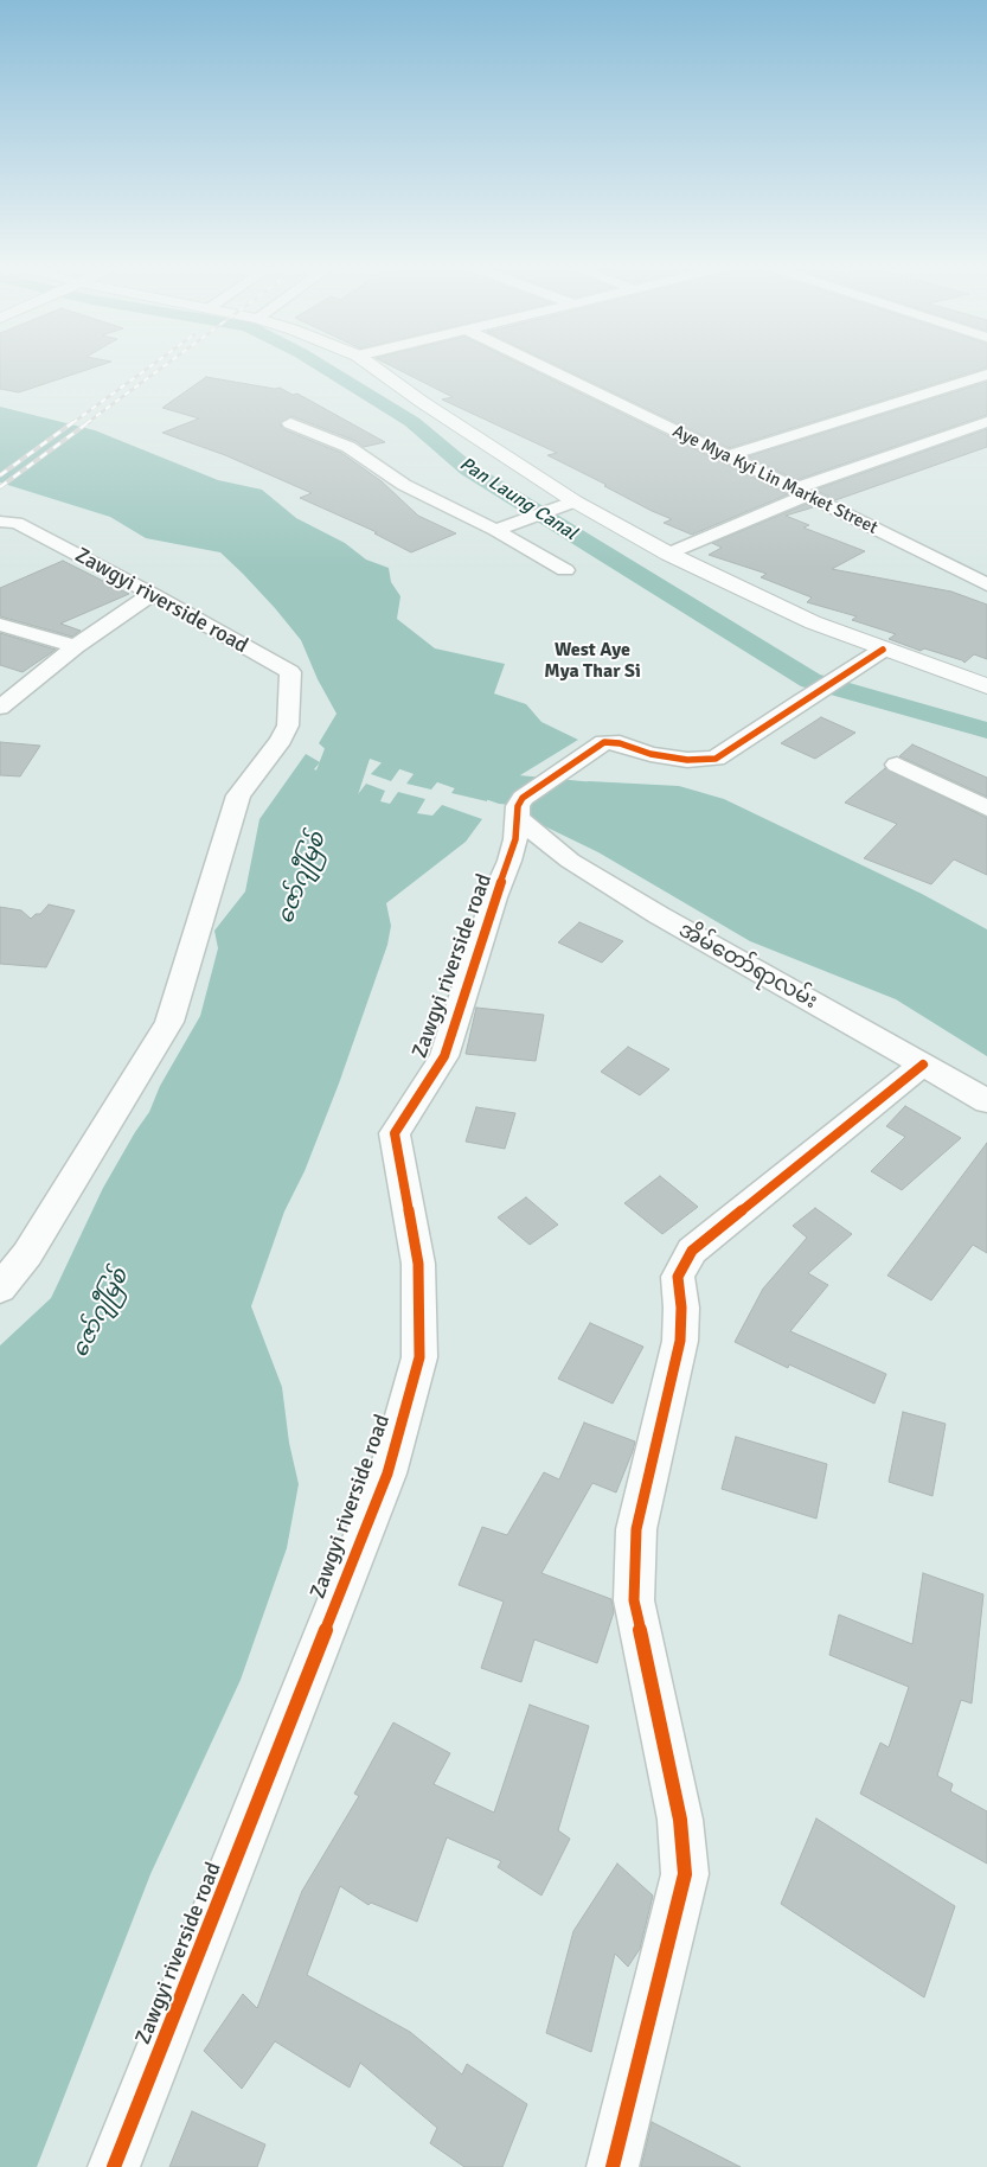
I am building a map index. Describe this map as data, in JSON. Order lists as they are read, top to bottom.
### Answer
{
  "streets": {
    "street": ["Aye Mya Kyi Lin Market Street", "Zawgyi riverside road", "အိမ်တော်ရာလမ်း"]
  },
  "crossings": [
    ["Zawgyi riverside road", "အိမ်တော်ရာလမ်း"]
  ],
  "districts": ["West Aye Mya Thar Si"],
  "water": ["Pan Laung Canal", "ဇော်ဂျီမြစ်"]
}
